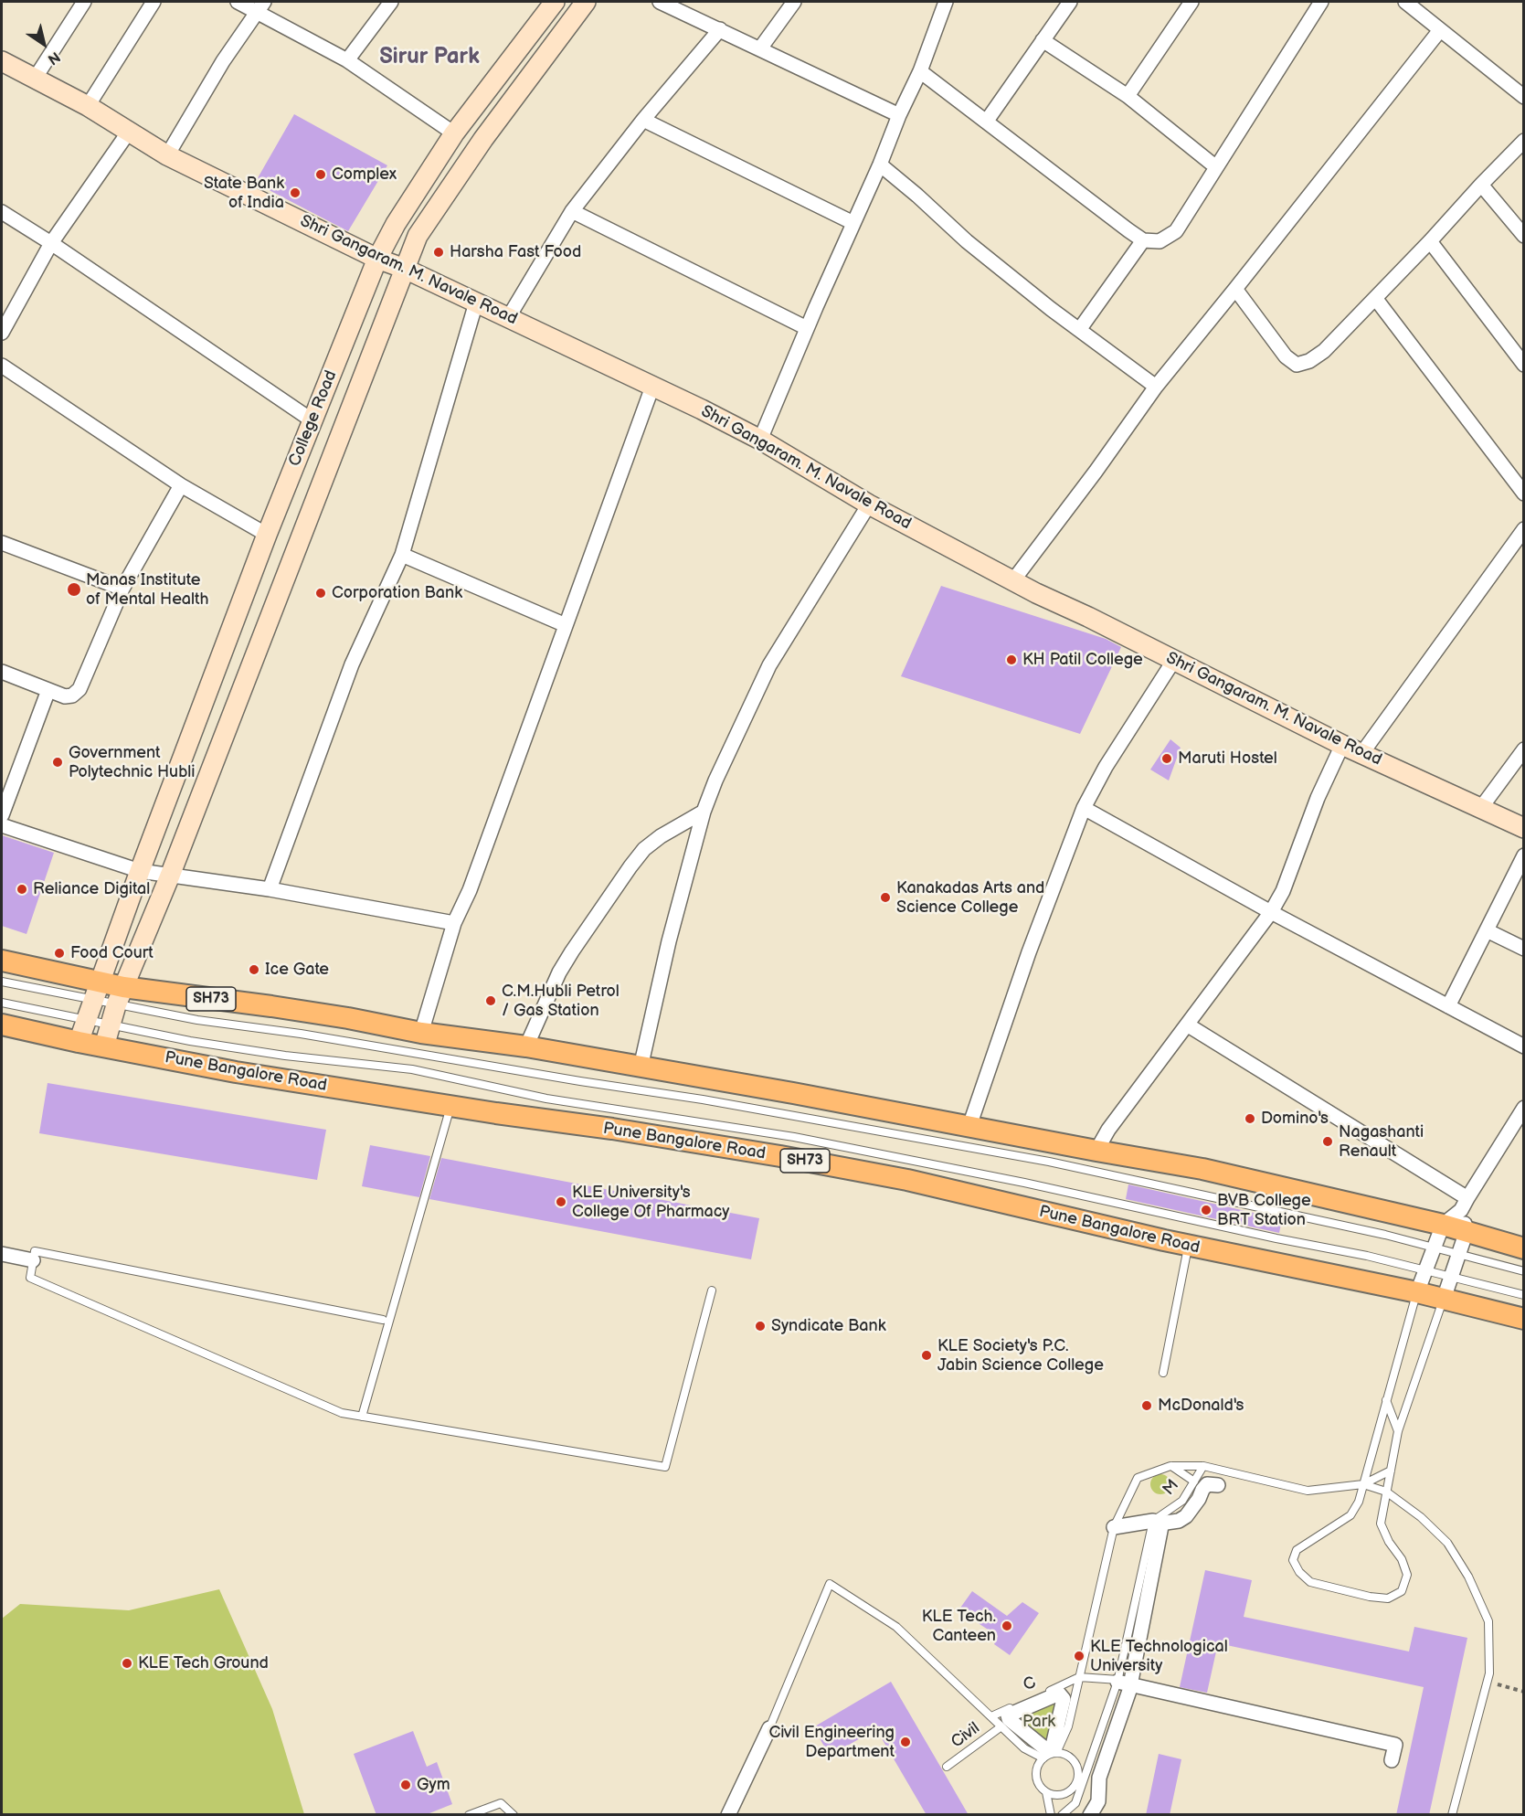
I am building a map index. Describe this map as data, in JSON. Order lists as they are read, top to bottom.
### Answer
{
  "streets": {
    "main road": [
      "Shri Gangaram. M. Navale Road",
      "College Road",
      "SH73",
      "Pune Bangalore Road"
    ],
    "lane": ["M", "C", "Civil"]
  },
  "crossings": [
    ["Shri Gangaram. M. Navale Road", "College Road"],
    ["College Road", "SH73"],
    ["College Road", "Pune Bangalore Road"]
  ],
  "districts": ["Sirur Park"],
  "parks": ["Park"],
  "places": [
    "Complex",
    "State Bank of India",
    "Harsha Fast Food",
    "Manas Institute of Mental Health",
    "Corporation Bank",
    "KH Patil College",
    "Maruti Hostel",
    "Government Polytechnic Hubli",
    "Reliance Digital",
    "Kanakadas Arts and Science College",
    "Food Court",
    "Ice Gate",
    "C.M.Hubli Petrol / Gas Station",
    "Domino's",
    "Nagashanti Renault",
    "KLE University's College Of Pharmacy",
    "BVB College BRT Station",
    "Syndicate Bank",
    "KLE Society's P.C. Jabin Science College",
    "McDonald's",
    "KLE Tech. Canteen",
    "KLE Technological University",
    "KLE Tech Ground",
    "Civil Engineering Department",
    "Gym"
  ],
  "north": "bottom right"
}
